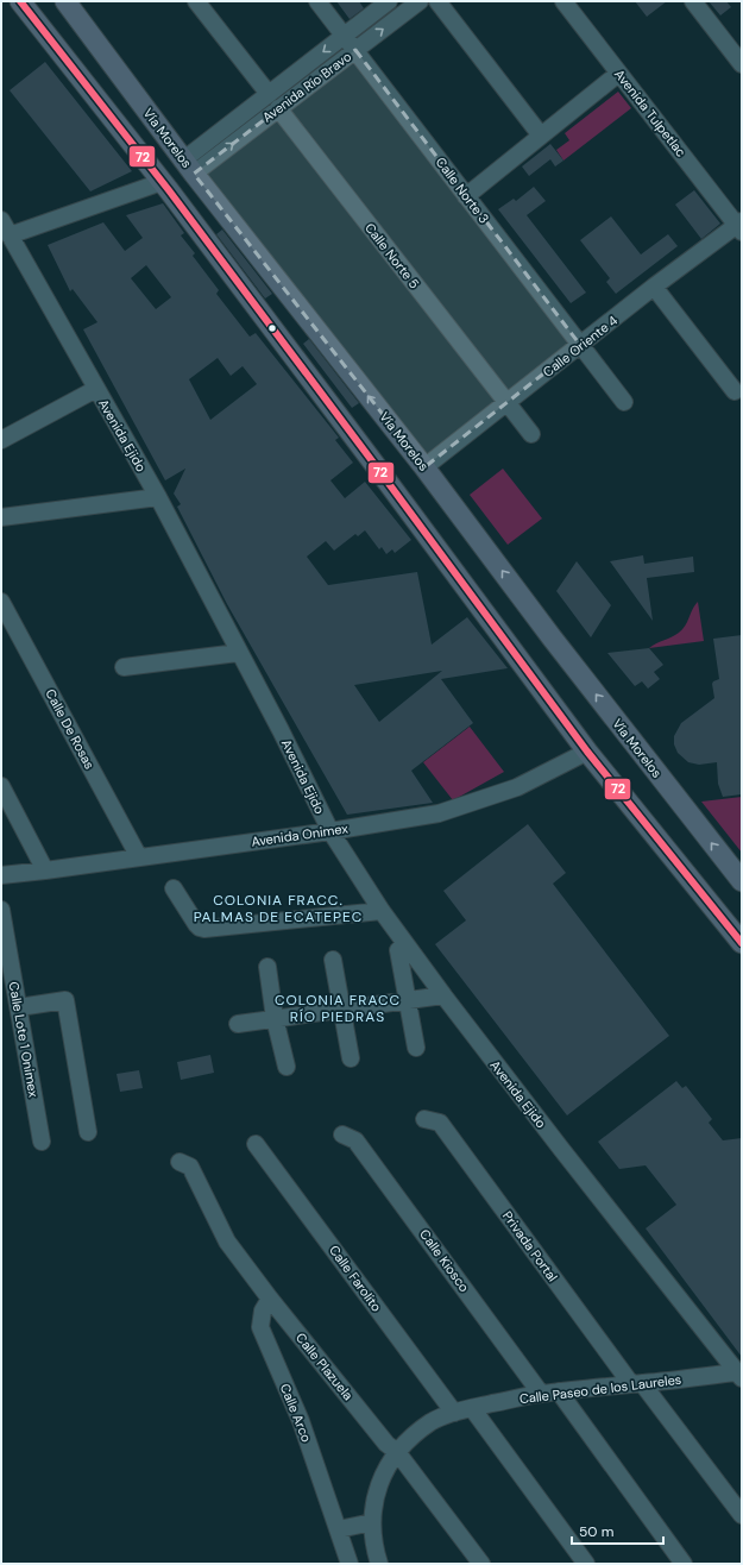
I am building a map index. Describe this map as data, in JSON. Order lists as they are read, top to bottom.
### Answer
{
  "streets": {
    "main road": ["Vía Morelos"],
    "street": [
      "Avenida Río Bravo",
      "Avenida Tulpetlac",
      "Calle Norte 3",
      "Calle Norte 5",
      "Calle Oriente 4",
      "Avenida Ejido",
      "Calle De Rosas",
      "Avenida Onimex",
      "Calle Lote 1 Onimex",
      "Privada Portal",
      "Calle Kiosco",
      "Calle Farolito",
      "Calle Plazuela",
      "Calle Paseo de los Laureles",
      "Calle Arco"
    ]
  },
  "crossings": [
    ["Avenida Río Bravo", "Vía Morelos"],
    ["Avenida Río Bravo", "Calle Norte 3"],
    ["Avenida Río Bravo", "Calle Norte 5"],
    ["Avenida Tulpetlac", "Calle Oriente 4"],
    ["Vía Morelos", "Calle Oriente 4"],
    ["Calle Norte 3", "Calle Oriente 4"],
    ["Calle Norte 5", "Calle Oriente 4"],
    ["Avenida Ejido", "Avenida Onimex"],
    ["Avenida Ejido", "Calle Paseo de los Laureles"],
    ["Calle De Rosas", "Avenida Onimex"],
    ["Privada Portal", "Calle Paseo de los Laureles"],
    ["Calle Kiosco", "Calle Paseo de los Laureles"],
    ["Calle Farolito", "Calle Paseo de los Laureles"],
    ["Calle Plazuela", "Calle Paseo de los Laureles"],
    ["Calle Plazuela", "Calle Arco"]
  ],
  "districts": ["COLONIA FRACC. PALMAS DE ECATEPEC", "COLONIA FRACC RÍO PIEDRAS"],
  "lines": ["transit line 72"],
  "scale_bar": "50 m"
}
